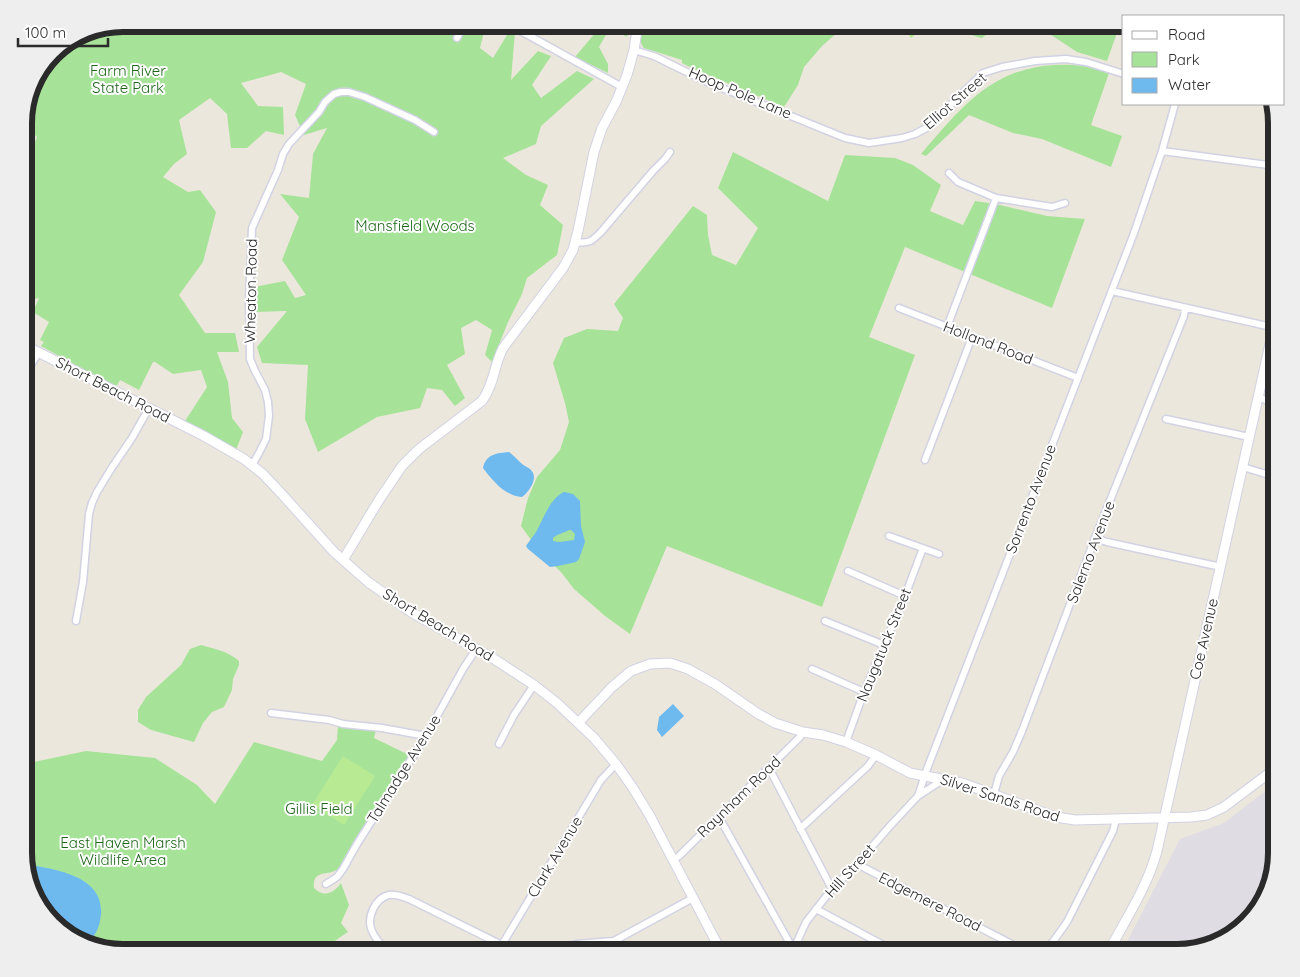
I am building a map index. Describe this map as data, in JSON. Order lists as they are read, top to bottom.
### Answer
{
  "streets": {
    "main road": ["Short Beach Road", "Coe Avenue", "Silver Sands Road"],
    "street": [
      "Hoop Pole Lane",
      "Elliot Street",
      "Wheaton Road",
      "Holland Road",
      "Sorrento Avenue",
      "Salerno Avenue",
      "Naugatuck Street",
      "Talmadge Avenue",
      "Raynham Road",
      "Clark Avenue",
      "Hill Street",
      "Edgemere Road"
    ]
  },
  "crossings": [
    ["Hoop Pole Lane", "Elliot Street"],
    ["Wheaton Road", "Short Beach Road"],
    ["Holland Road", "Sorrento Avenue"],
    ["Short Beach Road", "Talmadge Avenue"],
    ["Short Beach Road", "Raynham Road"],
    ["Short Beach Road", "Silver Sands Road"],
    ["Short Beach Road", "Clark Avenue"],
    ["Sorrento Avenue", "Silver Sands Road"],
    ["Sorrento Avenue", "Hill Street"],
    ["Salerno Avenue", "Silver Sands Road"],
    ["Coe Avenue", "Silver Sands Road"],
    ["Naugatuck Street", "Silver Sands Road"],
    ["Raynham Road", "Silver Sands Road"],
    ["Silver Sands Road", "Hill Street"],
    ["Hill Street", "Edgemere Road"]
  ],
  "parks": [
    "Farm River State Park",
    "Mansfield Woods",
    "Gillis Field",
    "East Haven Marsh Wildlife Area"
  ],
  "legend": ["Road", "Park", "Water"],
  "scale_bar": "100 m"
}
